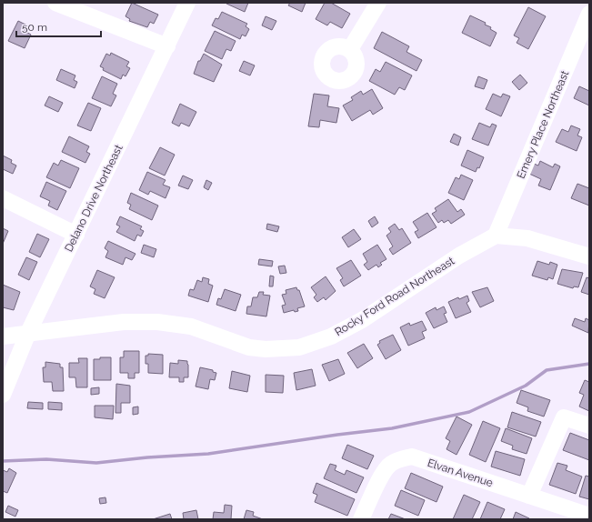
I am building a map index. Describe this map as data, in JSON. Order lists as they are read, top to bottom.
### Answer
{
  "streets": {
    "street": [
      "Emery Place Northeast",
      "Delano Drive Northeast",
      "Rocky Ford Road Northeast",
      "Elvan Avenue"
    ]
  },
  "crossings": [
    ["Emery Place Northeast", "Rocky Ford Road Northeast"],
    ["Delano Drive Northeast", "Rocky Ford Road Northeast"]
  ],
  "scale_bar": "50 m"
}
